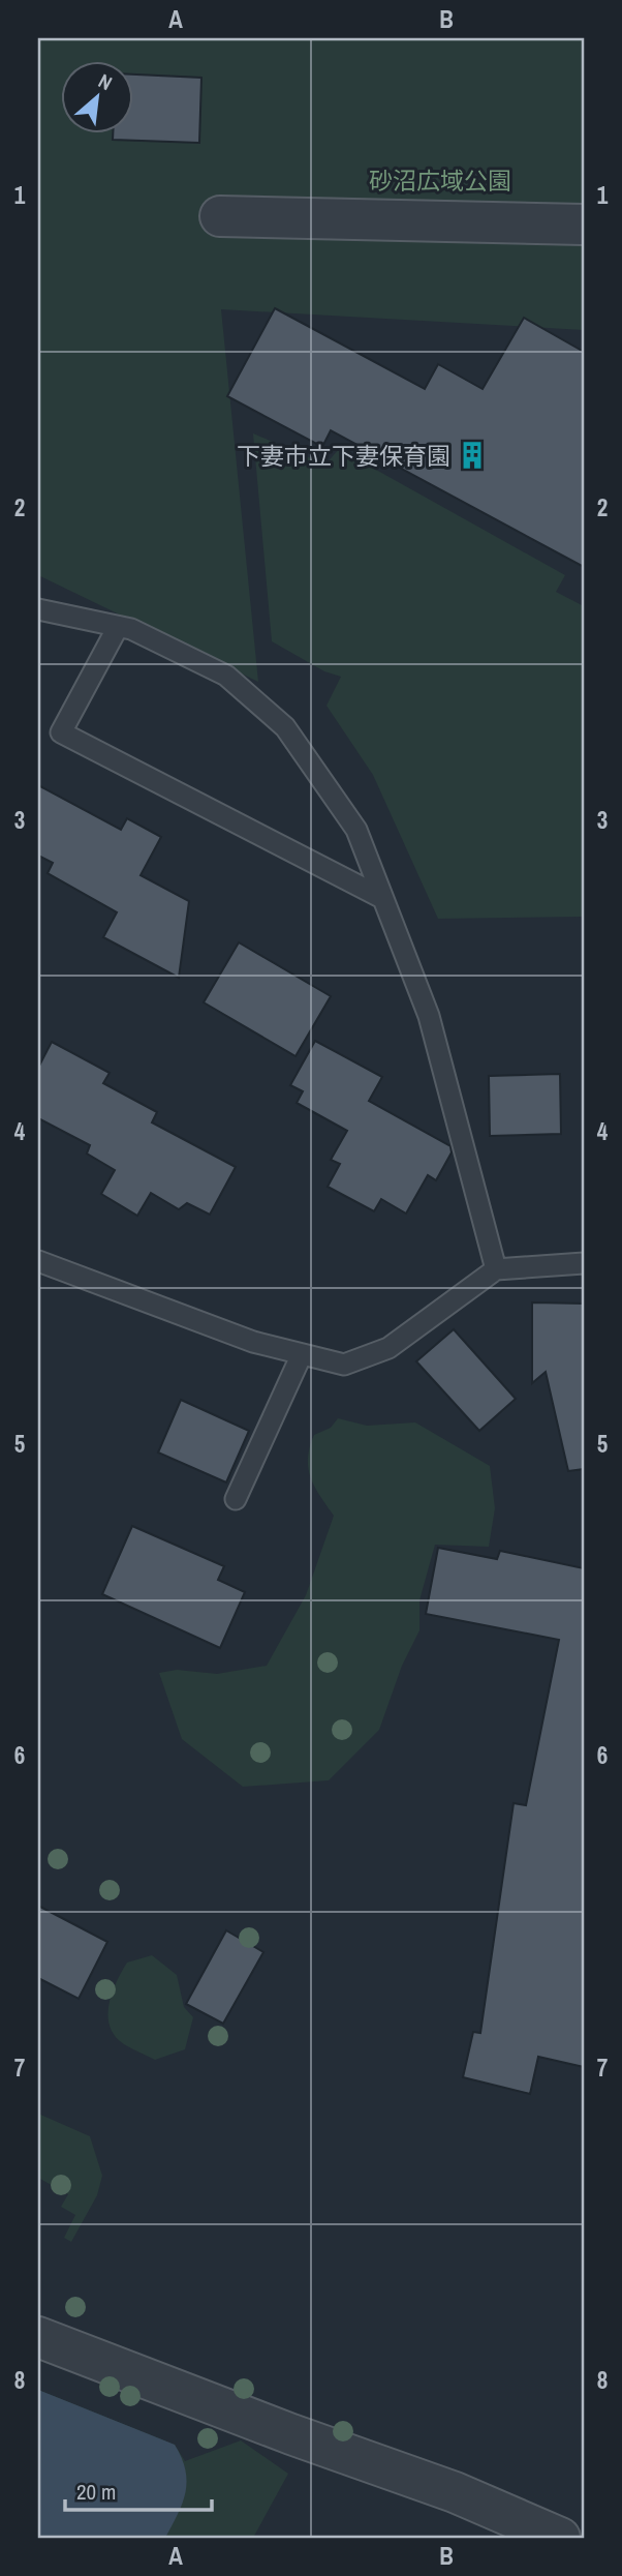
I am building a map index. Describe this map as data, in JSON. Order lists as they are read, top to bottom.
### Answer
{
  "parks": ["砂沼広域公園"],
  "places": {
    "building": ["下妻市立下妻保育園"]
  },
  "scale_bar": "20 m",
  "north": "top right",
  "grid": {
    "columns": ["A", "B"],
    "rows": [
      "1",
      "2",
      "3",
      "4",
      "5",
      "6",
      "7",
      "8"
    ]
  }
}
